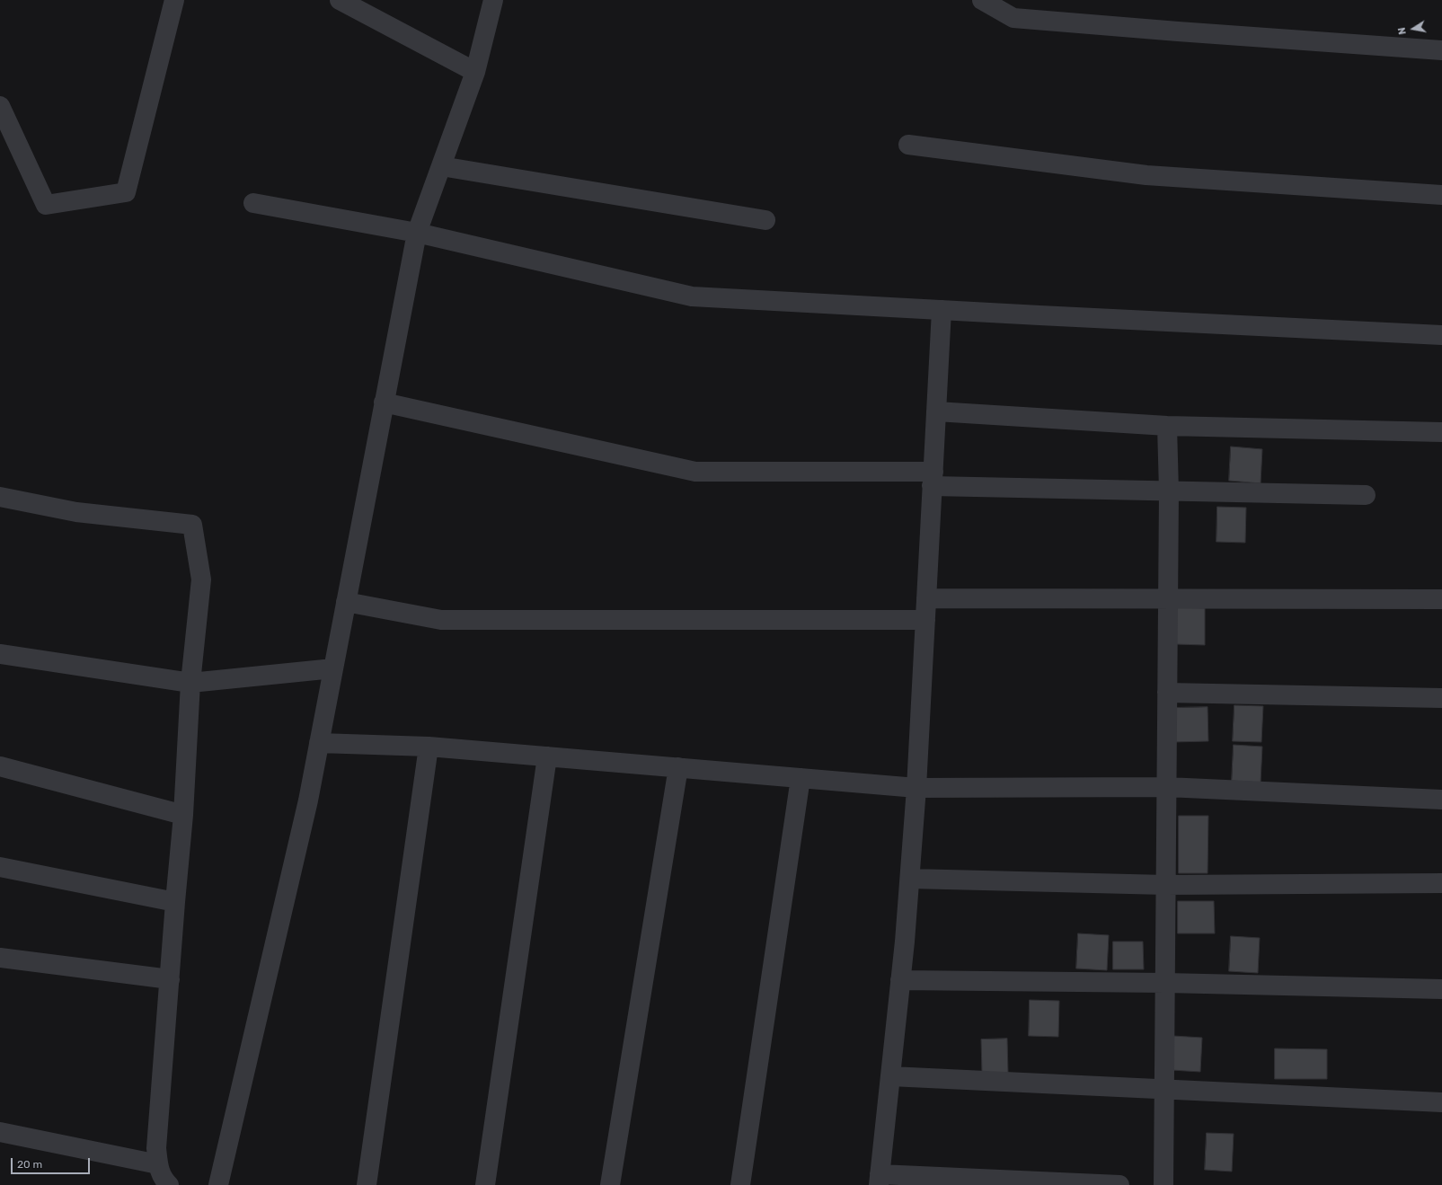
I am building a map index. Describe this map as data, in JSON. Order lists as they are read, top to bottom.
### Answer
{
  "scale_bar": "20 m",
  "north": "left"
}
